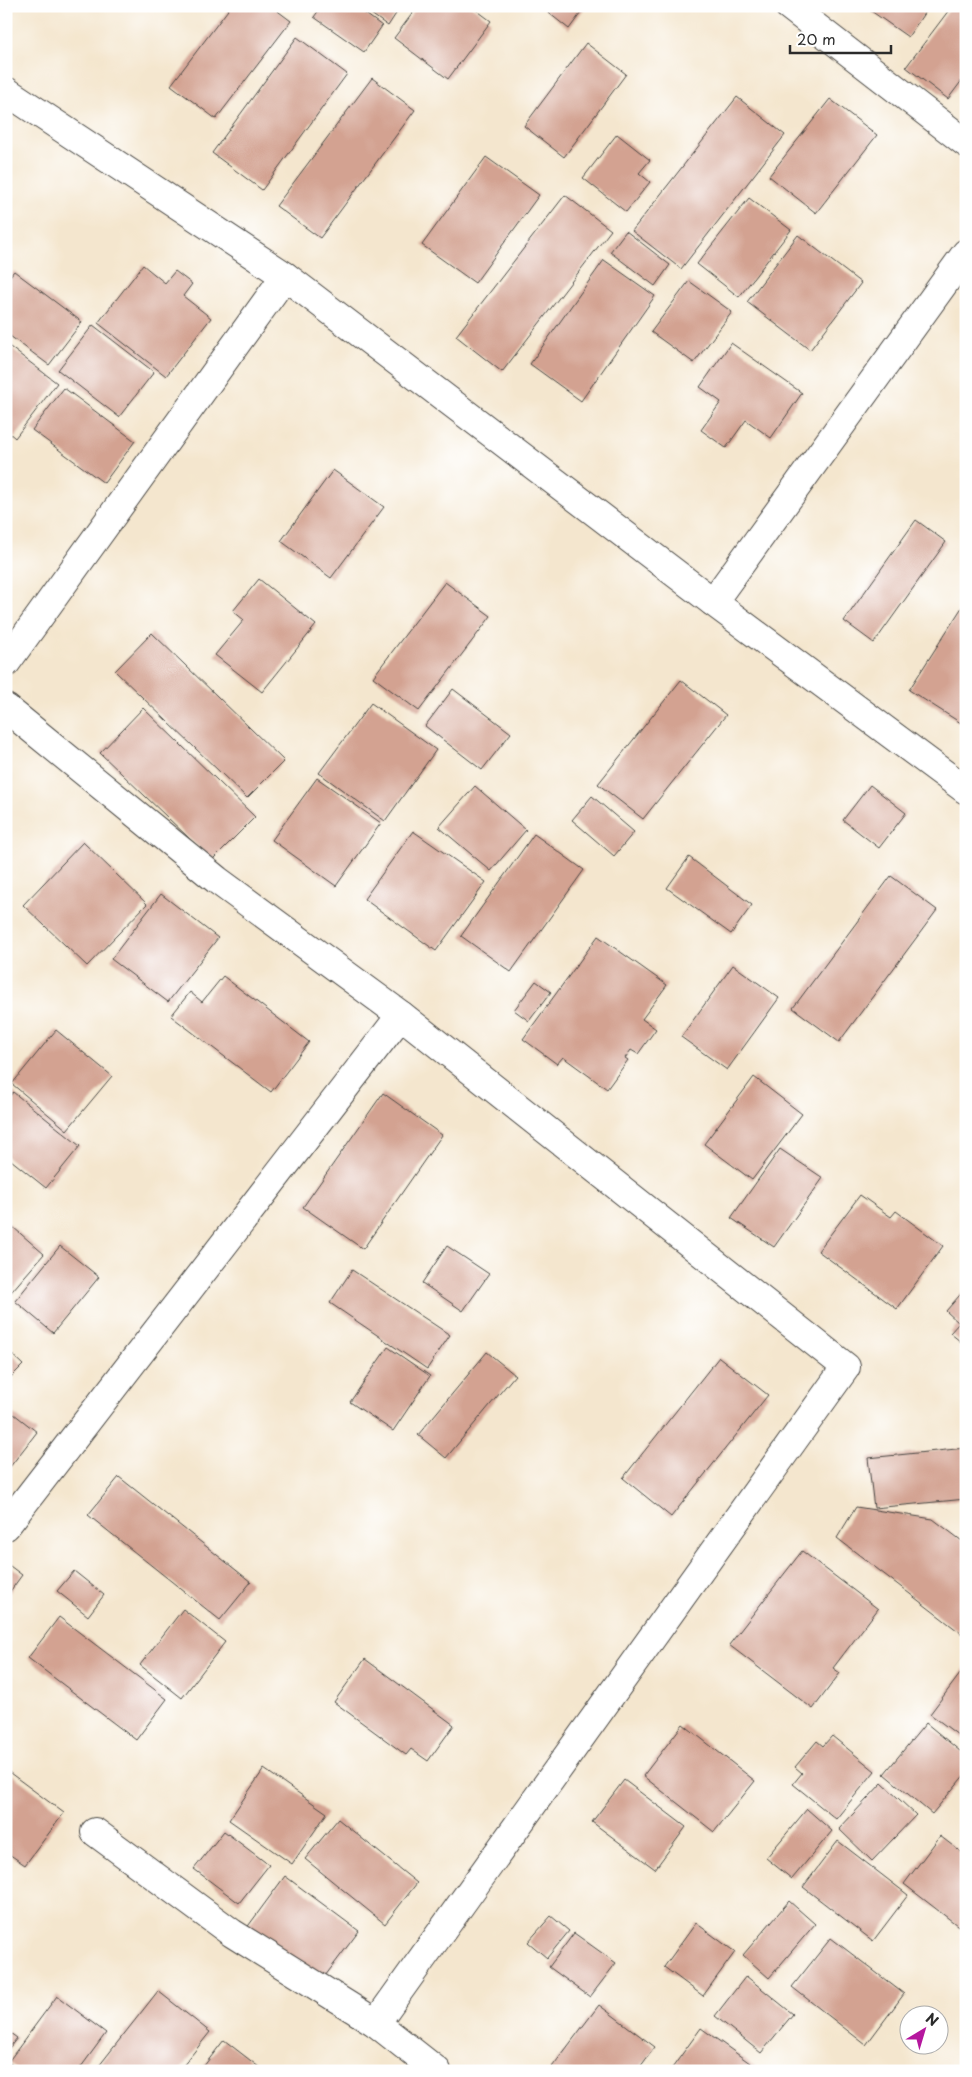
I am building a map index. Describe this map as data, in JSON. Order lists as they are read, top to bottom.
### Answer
{
  "scale_bar": "20 m",
  "north": "top right"
}
